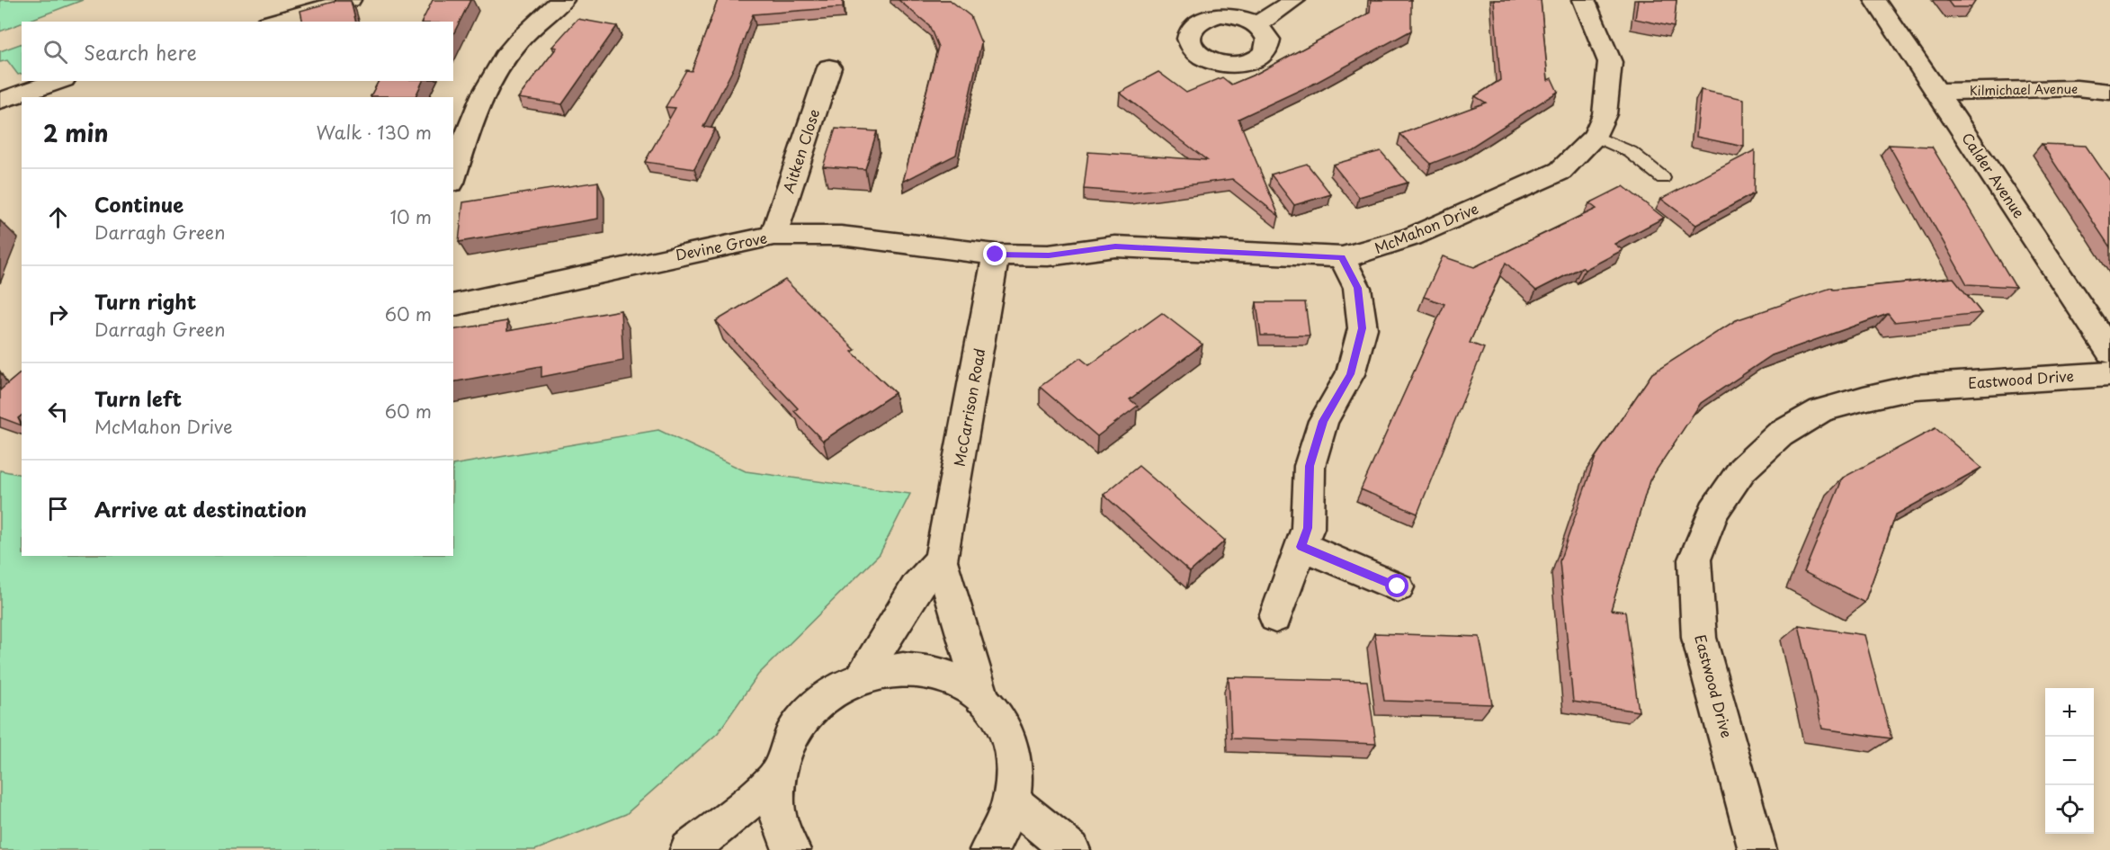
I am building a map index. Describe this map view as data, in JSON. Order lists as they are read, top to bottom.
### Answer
{
  "streets": {
    "street": [
      "Kilmichael Avenue",
      "Aitken Close",
      "Calder Avenue",
      "McMahon Drive",
      "Devine Grove",
      "Eastwood Drive",
      "McCarrison Road"
    ]
  },
  "crossings": [
    ["Kilmichael Avenue", "Calder Avenue"],
    ["Aitken Close", "Devine Grove"],
    ["McMahon Drive", "Devine Grove"],
    ["McMahon Drive", "McCarrison Road"],
    ["Devine Grove", "McCarrison Road"]
  ],
  "page": {
    "search": "Search here",
    "heading": ["2 min", "Walk · 130 m"],
    "list": [
      ["Continue", "Darragh Green", "10 m"],
      ["Turn right", "Darragh Green", "60 m"],
      ["Turn left", "McMahon Drive", "60 m"],
      "Arrive at destination"
    ],
    "map_buttons": ["+", "−"]
  }
}
